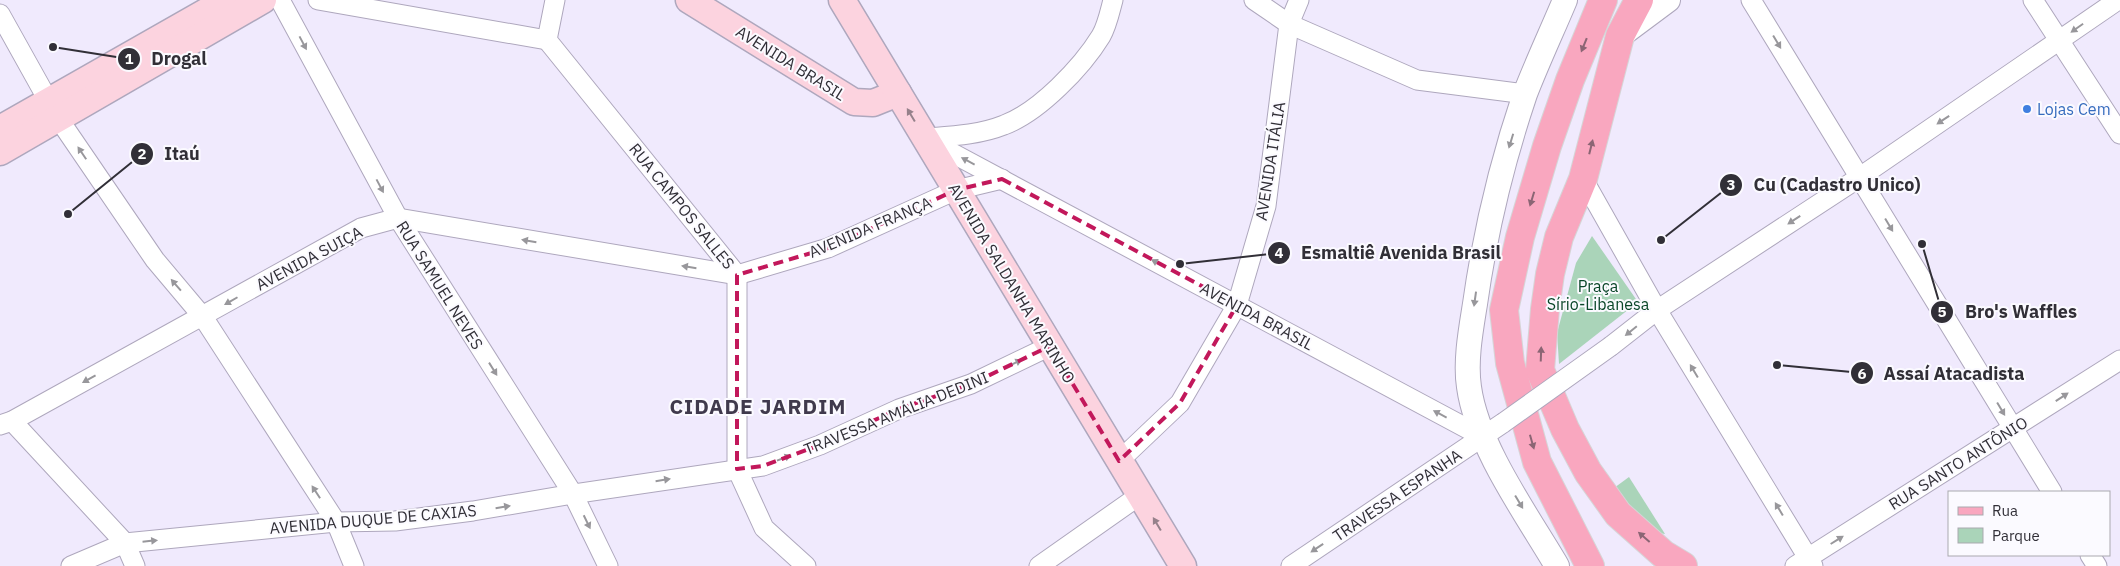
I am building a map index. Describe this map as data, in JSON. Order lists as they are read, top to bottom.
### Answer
{
  "streets": {
    "main road": ["AVENIDA BRASIL", "AVENIDA SALDANHA MARINHO"],
    "street": [
      "AVENIDA ITÁLIA",
      "RUA CAMPOS SALLES",
      "AVENIDA FRANÇA",
      "AVENIDA SUIÇA",
      "RUA SAMUEL NEVES",
      "TRAVESSA AMÁLIA DEDINI",
      "RUA SANTO ANTÔNIO",
      "TRAVESSA ESPANHA",
      "AVENIDA DUQUE DE CAXIAS"
    ]
  },
  "crossings": [
    ["AVENIDA BRASIL", "AVENIDA ITÁLIA"],
    ["AVENIDA BRASIL", "AVENIDA FRANÇA"],
    ["AVENIDA BRASIL", "AVENIDA SALDANHA MARINHO"],
    ["AVENIDA BRASIL", "TRAVESSA ESPANHA"],
    ["AVENIDA ITÁLIA", "AVENIDA SALDANHA MARINHO"],
    ["RUA CAMPOS SALLES", "AVENIDA FRANÇA"],
    ["RUA CAMPOS SALLES", "AVENIDA SUIÇA"],
    ["RUA CAMPOS SALLES", "TRAVESSA AMÁLIA DEDINI"],
    ["RUA CAMPOS SALLES", "AVENIDA DUQUE DE CAXIAS"],
    ["AVENIDA FRANÇA", "AVENIDA SUIÇA"],
    ["AVENIDA FRANÇA", "AVENIDA SALDANHA MARINHO"],
    ["AVENIDA SUIÇA", "RUA SAMUEL NEVES"],
    ["AVENIDA SALDANHA MARINHO", "TRAVESSA AMÁLIA DEDINI"],
    ["RUA SAMUEL NEVES", "AVENIDA DUQUE DE CAXIAS"],
    ["TRAVESSA AMÁLIA DEDINI", "AVENIDA DUQUE DE CAXIAS"]
  ],
  "one_way": [
    "AVENIDA BRASIL",
    "AVENIDA SUIÇA",
    "RUA SAMUEL NEVES",
    "TRAVESSA AMÁLIA DEDINI",
    "RUA SANTO ANTÔNIO",
    "TRAVESSA ESPANHA",
    "AVENIDA DUQUE DE CAXIAS"
  ],
  "districts": ["CIDADE JARDIM"],
  "parks": ["Praça Sírio-Libanesa"],
  "places": [
    "Drogal",
    "Lojas Cem",
    "Itaú",
    "Cu (Cadastro Unico)",
    "Bro's Waffles",
    "Esmaltiê Avenida Brasil",
    "Assaí Atacadista"
  ],
  "legend": ["Rua", "Parque"]
}
